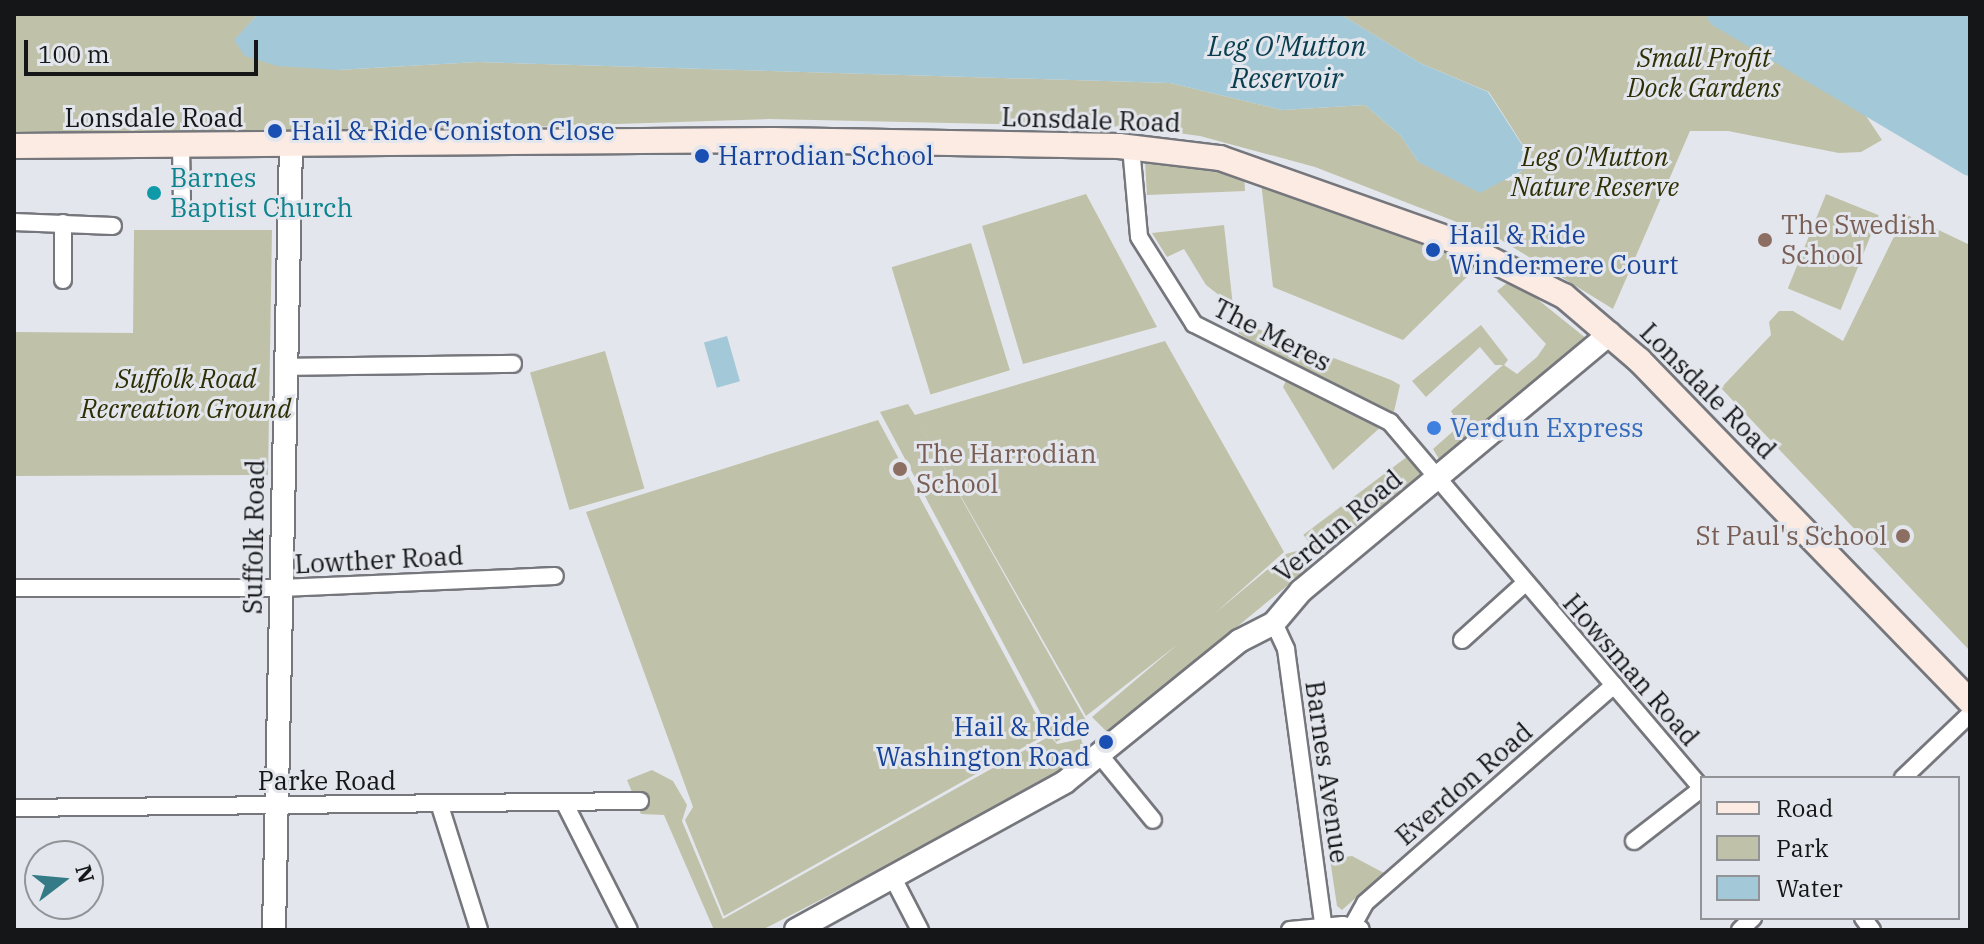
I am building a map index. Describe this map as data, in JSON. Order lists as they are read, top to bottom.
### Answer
{
  "streets": {
    "main road": ["Lonsdale Road"],
    "street": [
      "The Meres",
      "Verdun Road",
      "Suffolk Road",
      "Lowther Road",
      "Howsman Road",
      "Barnes Avenue",
      "Parke Road",
      "Everdon Road"
    ]
  },
  "crossings": [
    ["Lonsdale Road", "The Meres"],
    ["Lonsdale Road", "Verdun Road"],
    ["Lonsdale Road", "Suffolk Road"],
    ["The Meres", "Verdun Road"],
    ["The Meres", "Howsman Road"],
    ["Verdun Road", "Howsman Road"],
    ["Verdun Road", "Barnes Avenue"],
    ["Suffolk Road", "Lowther Road"],
    ["Suffolk Road", "Parke Road"],
    ["Howsman Road", "Everdon Road"]
  ],
  "water": ["Leg O'Mutton Reservoir"],
  "parks": ["Small Profit Dock Gardens", "Leg O'Mutton Nature Reserve", "Suffolk Road Recreation Ground"],
  "places": [
    "Hail & Ride Coniston Close",
    "Harrodian School",
    "Barnes Baptist Church",
    "The Swedish School",
    "Hail & Ride Windermere Court",
    "Verdun Express",
    "The Harrodian School",
    "St Paul's School",
    "Hail & Ride Washington Road"
  ],
  "legend": ["Road", "Park", "Water"],
  "scale_bar": "100 m",
  "north": "right"
}
